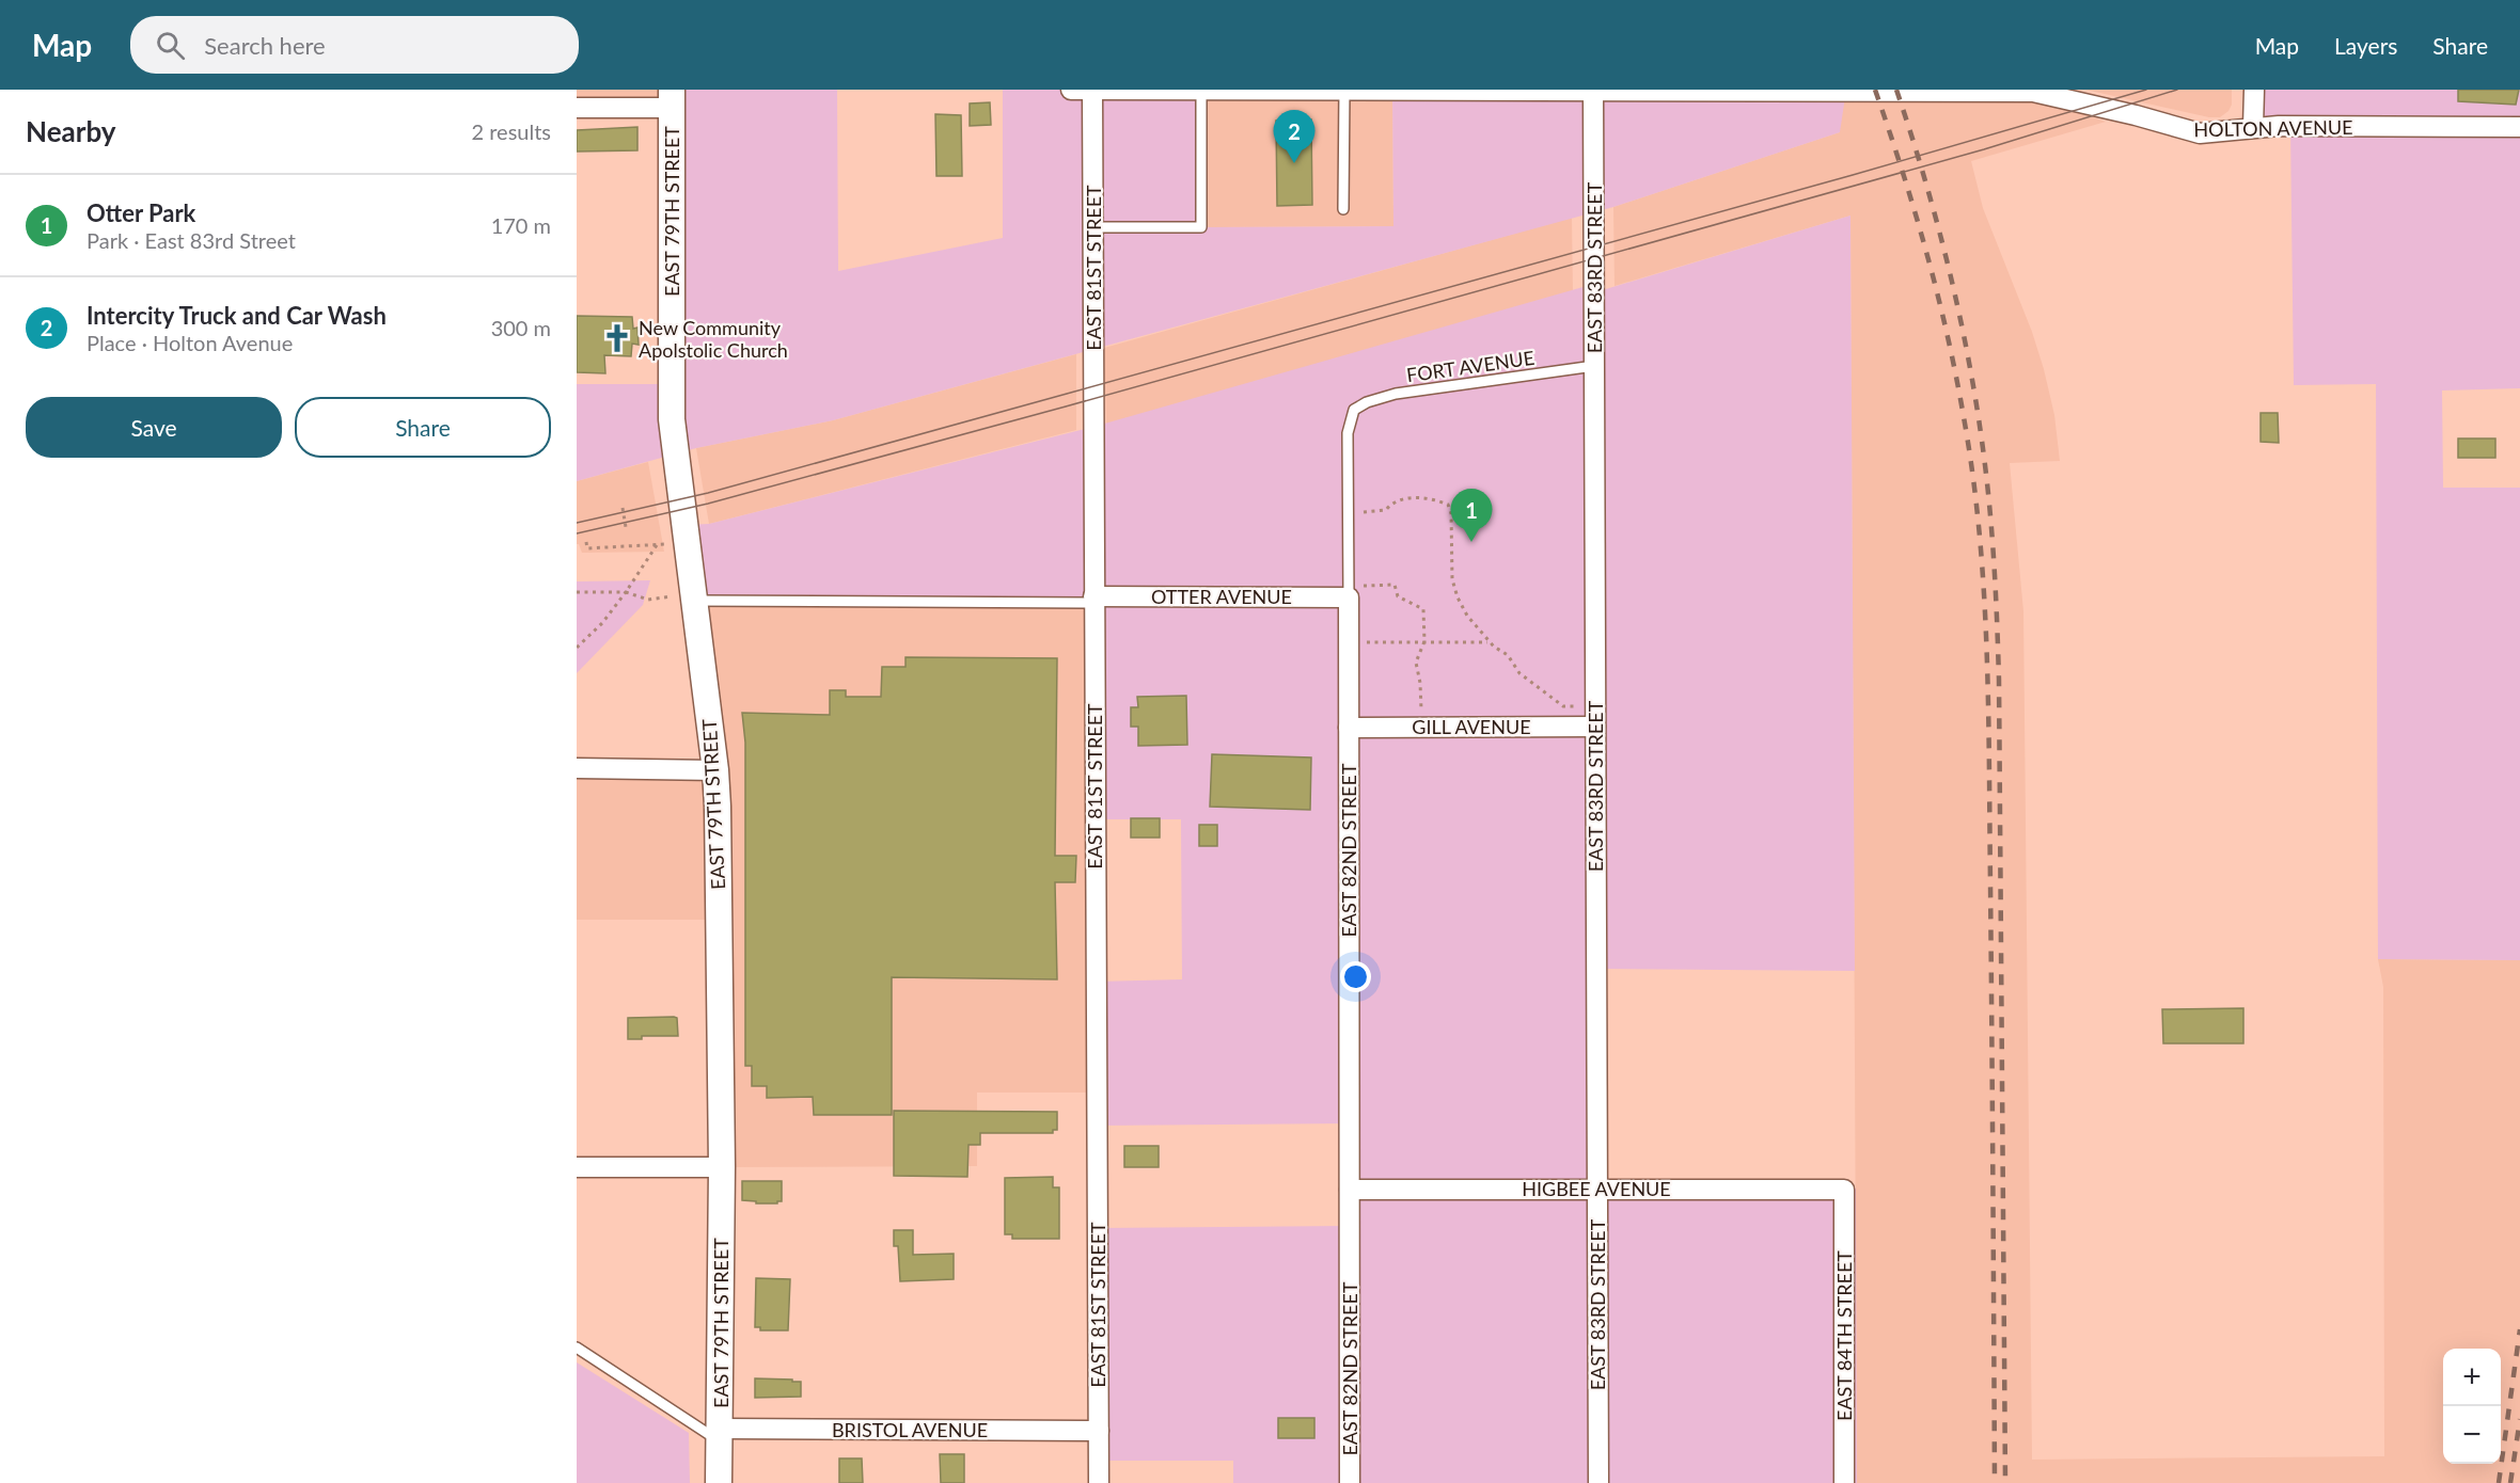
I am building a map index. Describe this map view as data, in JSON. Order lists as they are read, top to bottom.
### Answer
{
  "streets": {
    "main road": ["EAST 79TH STREET"],
    "street": [
      "HOLTON AVENUE",
      "EAST 81ST STREET",
      "EAST 83RD STREET",
      "OTTER AVENUE",
      "GILL AVENUE",
      "EAST 82ND STREET",
      "HIGBEE AVENUE",
      "EAST 84TH STREET",
      "BRISTOL AVENUE"
    ],
    "lane": ["FORT AVENUE"]
  },
  "crossings": [
    ["HOLTON AVENUE", "EAST 81ST STREET"],
    ["HOLTON AVENUE", "EAST 83RD STREET"],
    ["EAST 79TH STREET", "BRISTOL AVENUE"],
    ["EAST 81ST STREET", "OTTER AVENUE"],
    ["EAST 81ST STREET", "BRISTOL AVENUE"],
    ["EAST 83RD STREET", "FORT AVENUE"],
    ["EAST 83RD STREET", "GILL AVENUE"],
    ["EAST 83RD STREET", "HIGBEE AVENUE"],
    ["FORT AVENUE", "EAST 82ND STREET"],
    ["OTTER AVENUE", "EAST 82ND STREET"],
    ["GILL AVENUE", "EAST 82ND STREET"],
    ["EAST 82ND STREET", "HIGBEE AVENUE"],
    ["HIGBEE AVENUE", "EAST 84TH STREET"]
  ],
  "places": {
    "church": ["New Community Apolstolic Church"]
  },
  "page": {
    "header": "Map",
    "search": "Search here",
    "nav": ["Map", "Layers", "Share"],
    "heading": ["Nearby", "2 results"],
    "pins": ["2", "1"],
    "list": [
      {
        "mark": "1",
        "name": "Otter Park",
        "note": "Park · East 83rd Street",
        "value": "170 m"
      },
      {
        "mark": "2",
        "name": "Intercity Truck and Car Wash",
        "note": "Place · Holton Avenue",
        "value": "300 m"
      }
    ],
    "buttons": ["Save", "Share"],
    "map_buttons": ["+", "−"]
  }
}
